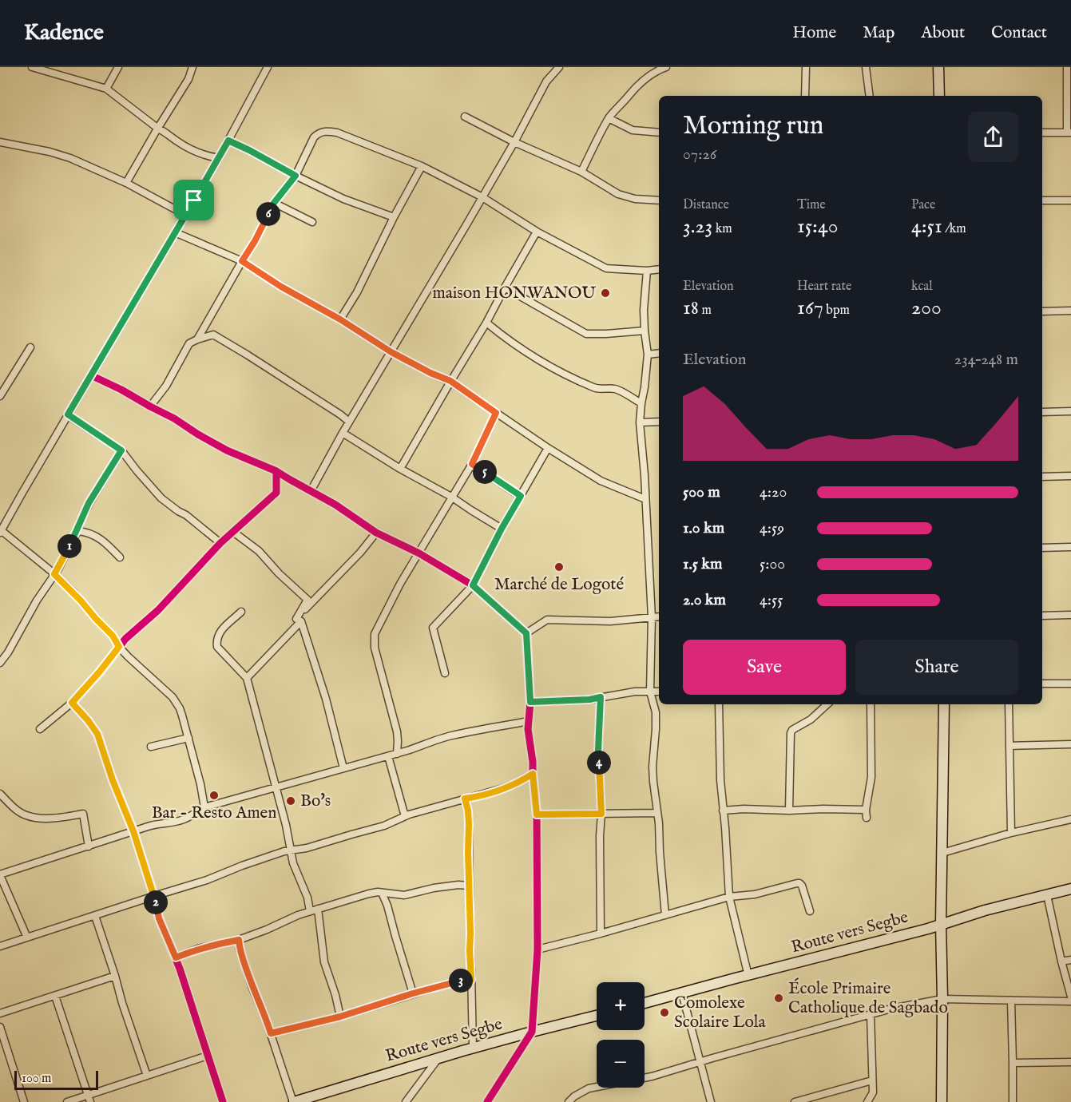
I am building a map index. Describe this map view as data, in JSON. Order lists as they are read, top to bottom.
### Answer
{
  "streets": {
    "main road": ["Route vers Segbe"]
  },
  "places": [
    "maison HONWANOU",
    "Marché de Logoté",
    "Bar - Resto Amen",
    "Bo's",
    "École Primaire Catholique de Sagbado",
    "Comolexe Scolaire Lola"
  ],
  "scale_bar": "100 m",
  "page": {
    "header": "Kadence",
    "nav": [
      "Home",
      "Map",
      "About",
      "Contact"
    ],
    "heading": ["Morning run", "07:26"],
    "stats": [
      ["Distance", "3.23 km"],
      ["Time", "15:40"],
      ["Pace", "4:51 /km"],
      ["Elevation", "18 m"],
      ["Heart rate", "167 bpm"],
      ["kcal", "200"]
    ],
    "pins": [
      "6",
      "5",
      "1",
      "4",
      "2",
      "3"
    ],
    "chart": ["Elevation", "234–248 m"],
    "list": [
      {
        "name": "500 m",
        "note": "4:20"
      },
      {
        "name": "1.0 km",
        "note": "4:59"
      },
      {
        "name": "1.5 km",
        "note": "5:00"
      },
      {
        "name": "2.0 km",
        "note": "4:55"
      }
    ],
    "buttons": ["Save", "Share"],
    "map_buttons": ["+", "−"],
    "scale": "100 m"
  }
}
